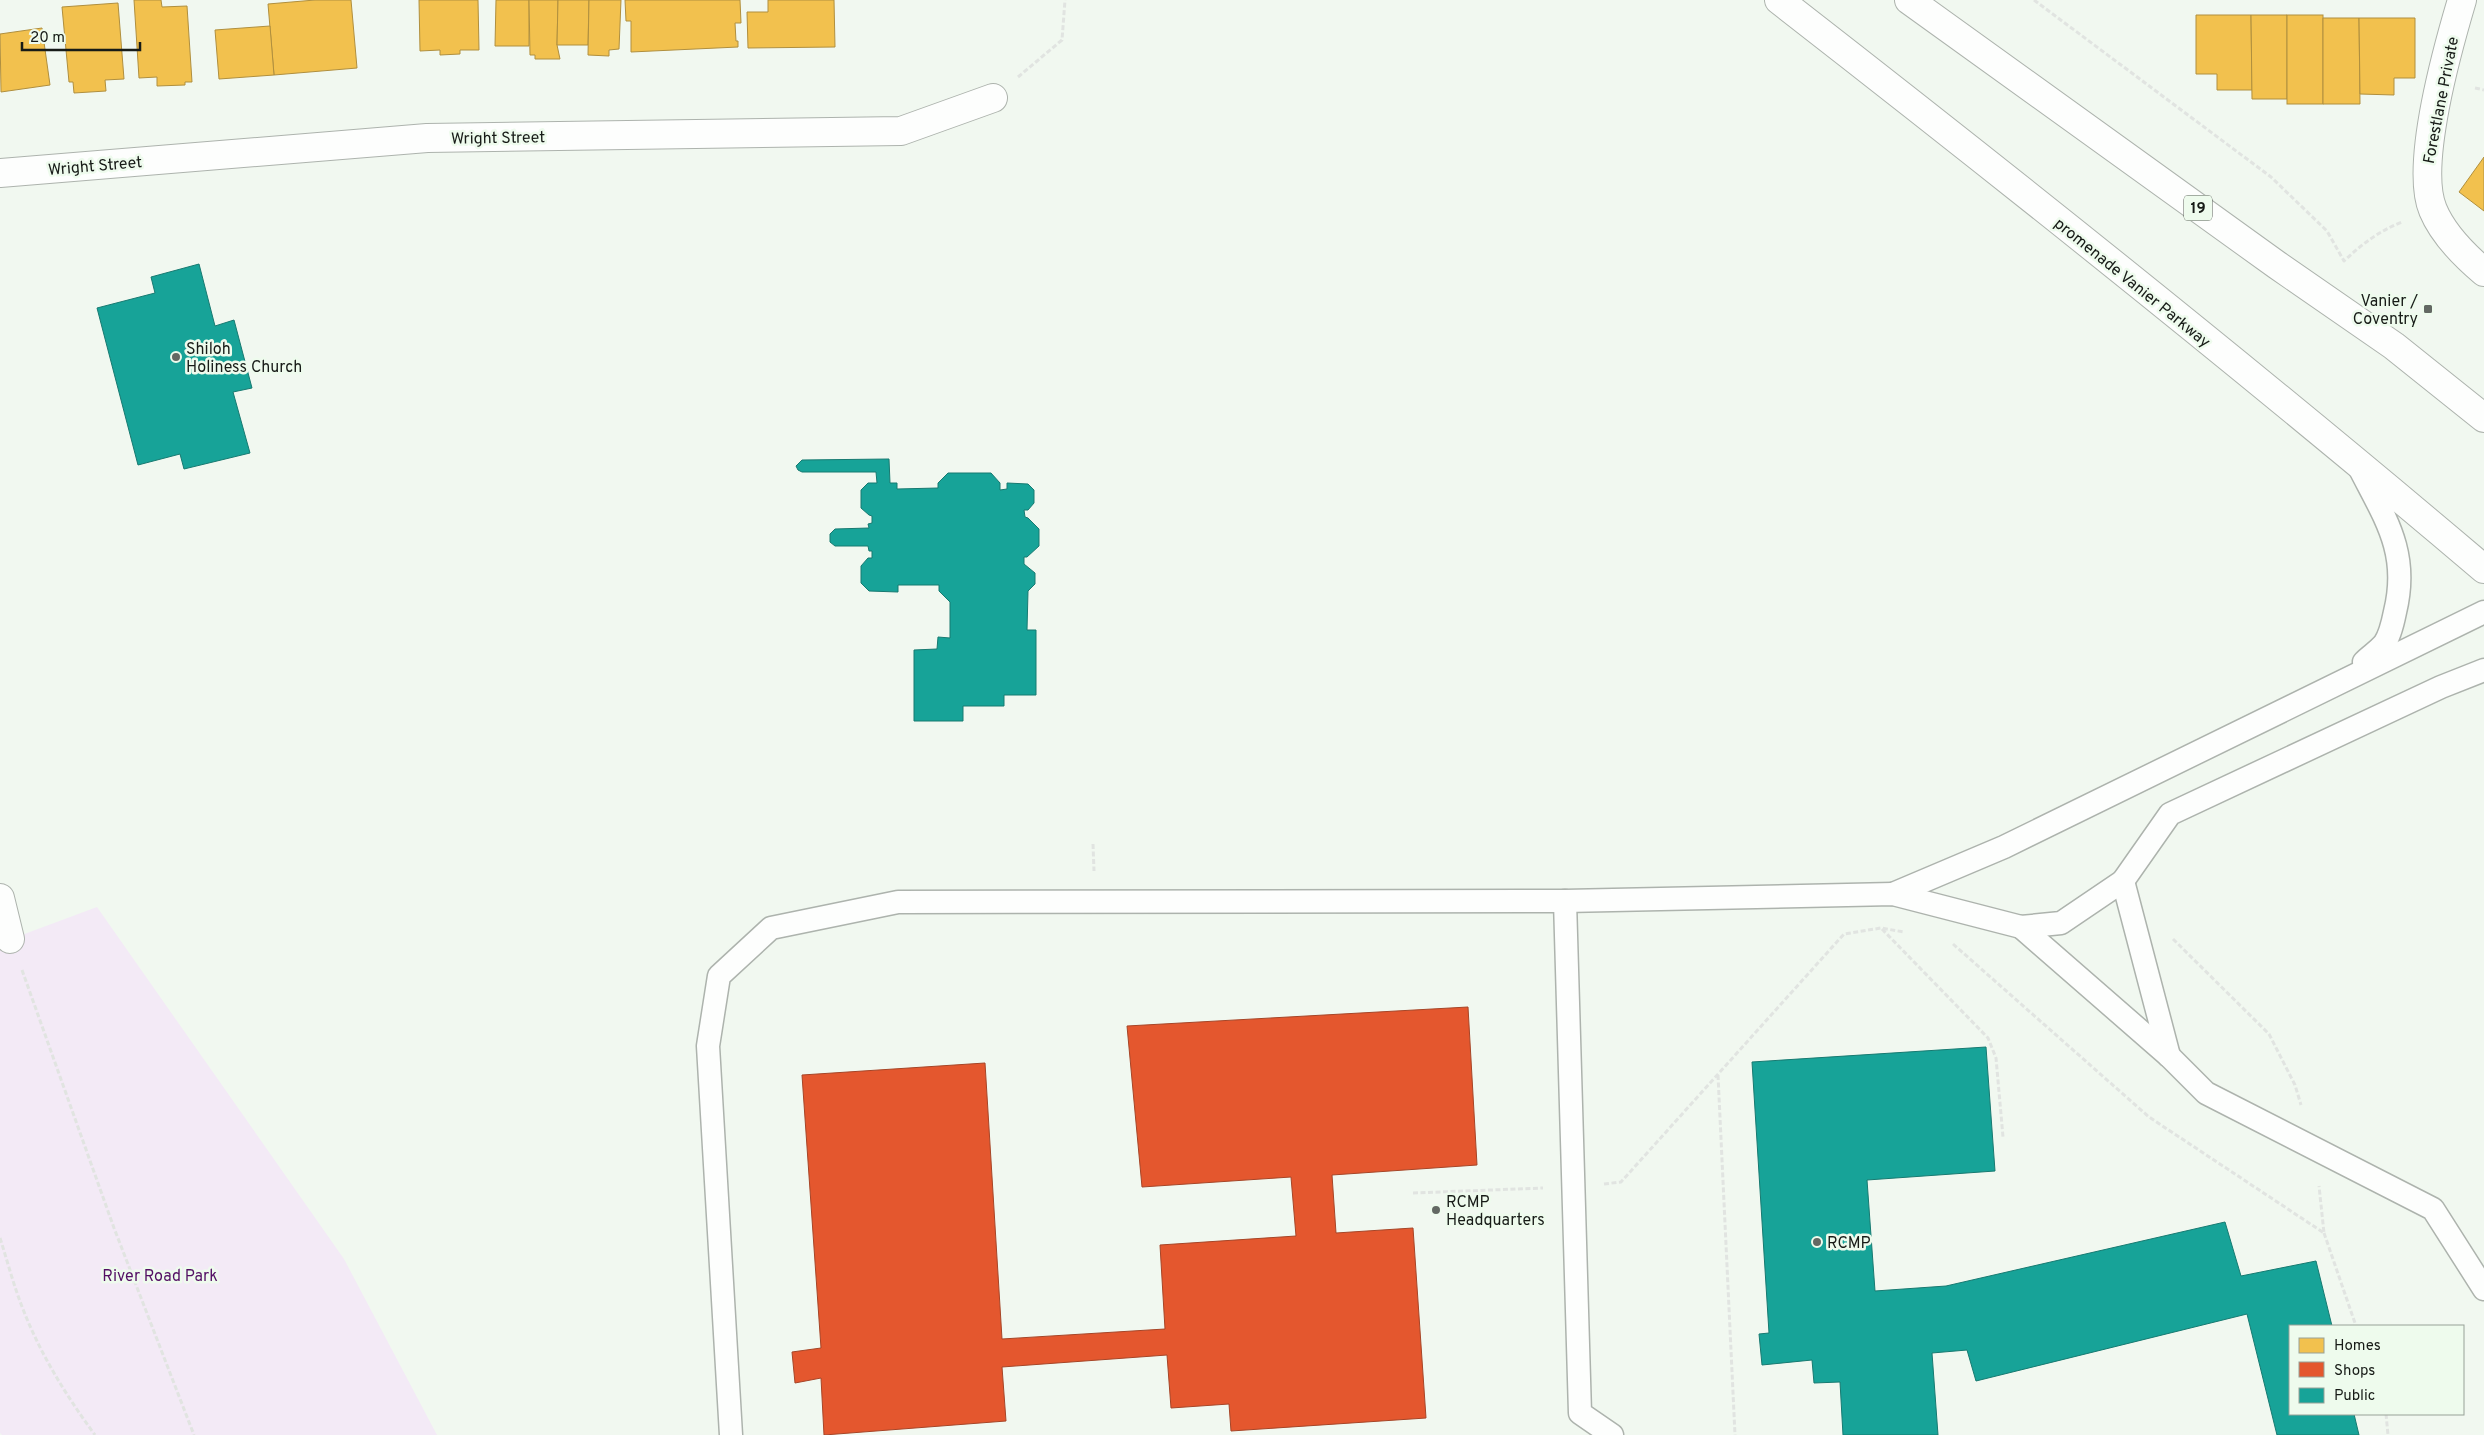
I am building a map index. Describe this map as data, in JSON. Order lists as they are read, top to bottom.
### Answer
{
  "streets": {
    "main road": [
      "Forestlane Private",
      "Wright Street",
      "19",
      "promenade Vanier Parkway"
    ]
  },
  "parks": ["River Road Park"],
  "places": {
    "transit": ["Vanier / Coventry"],
    "other": ["Shiloh Holiness Church", "RCMP Headquarters", "RCMP"]
  },
  "legend": ["Homes", "Shops", "Public"],
  "scale_bar": "20 m"
}
